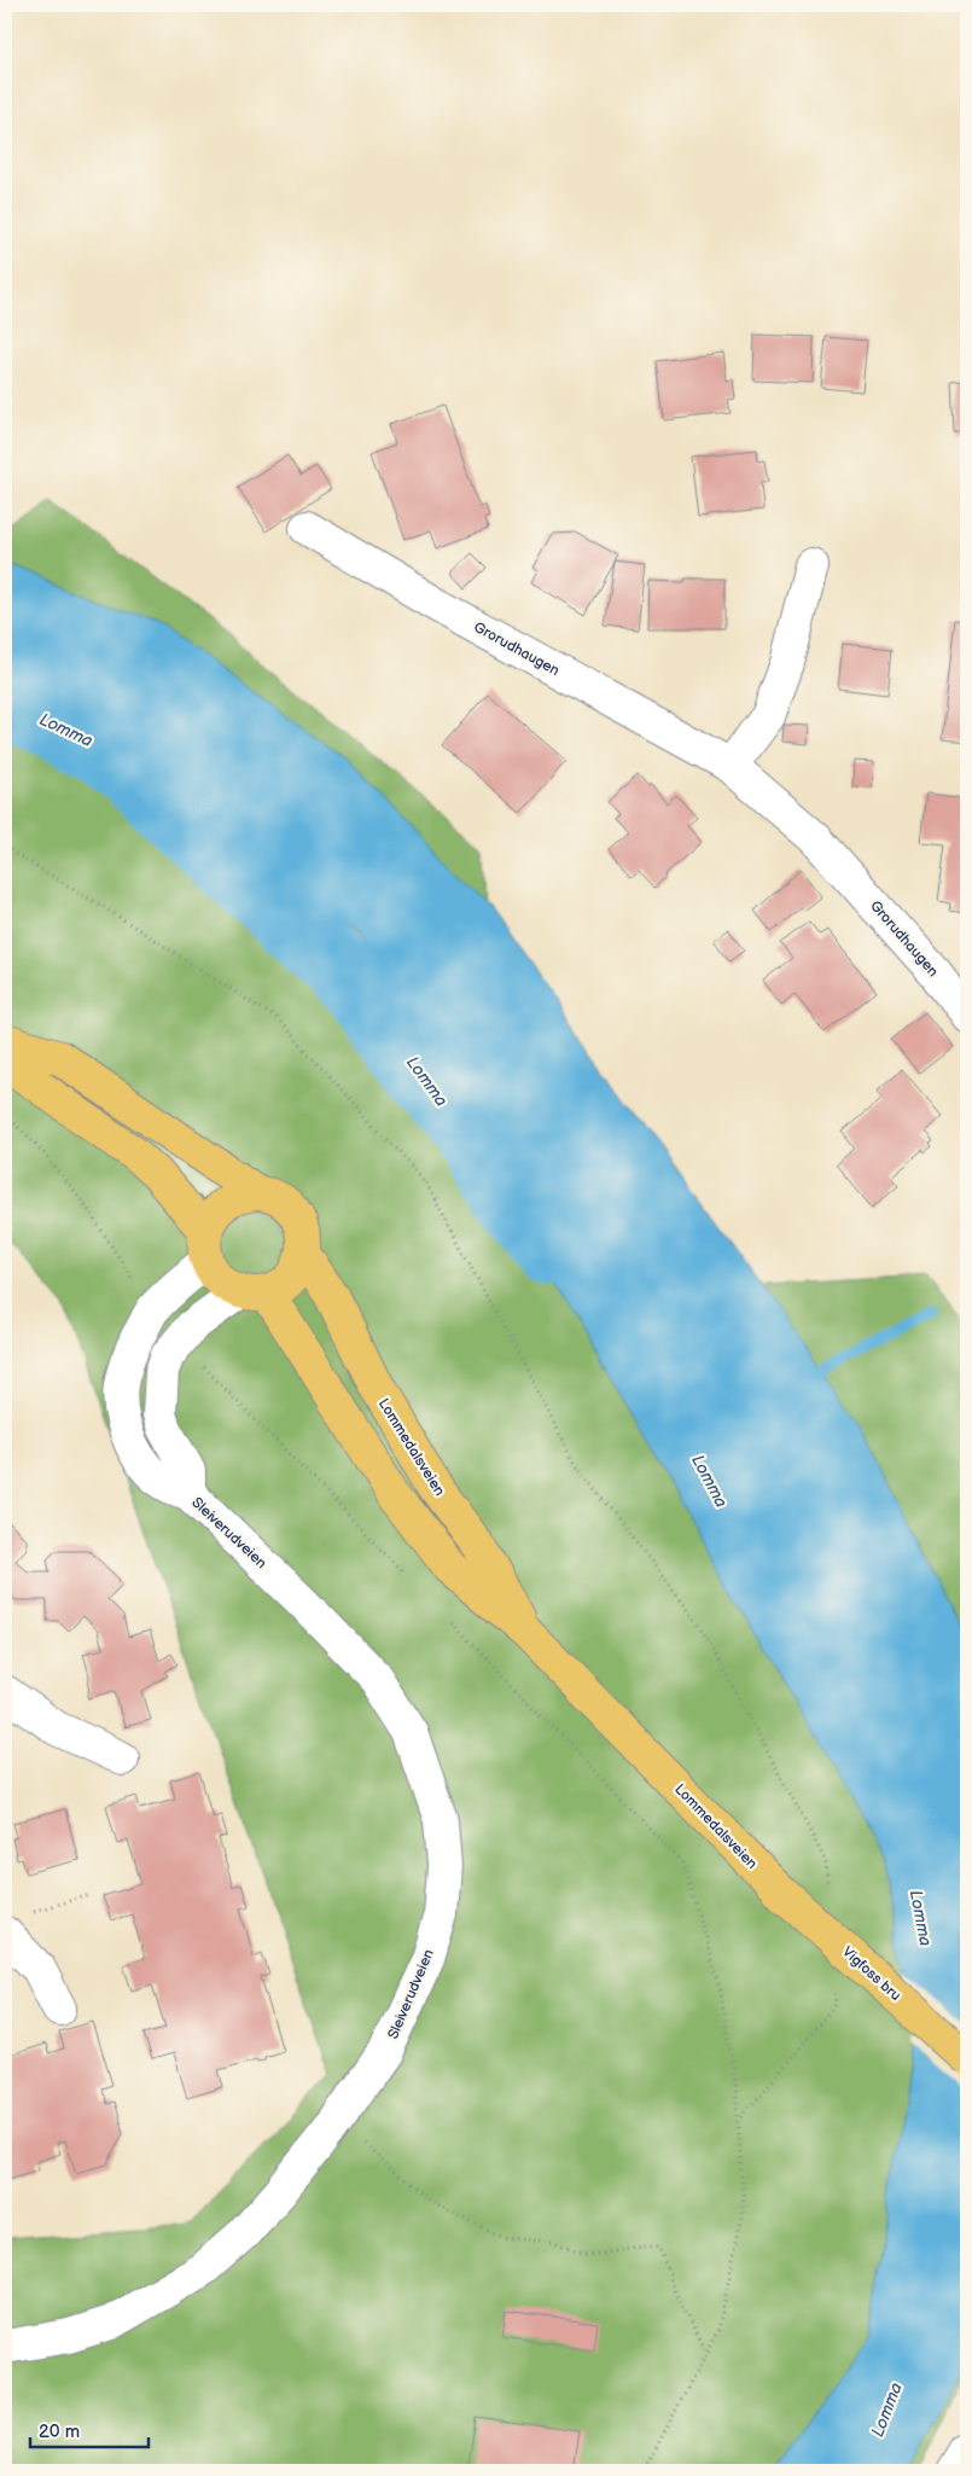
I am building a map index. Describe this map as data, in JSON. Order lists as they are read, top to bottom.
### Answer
{
  "streets": {
    "main road": ["Lommedalsveien", "Vigfoss bru"],
    "street": ["Grorudhaugen", "Sleiverudveien"]
  },
  "crossings": [
    ["Lommedalsveien", "Sleiverudveien"],
    ["Lommedalsveien", "Vigfoss bru"]
  ],
  "water": ["Lomma"],
  "scale_bar": "20 m"
}
